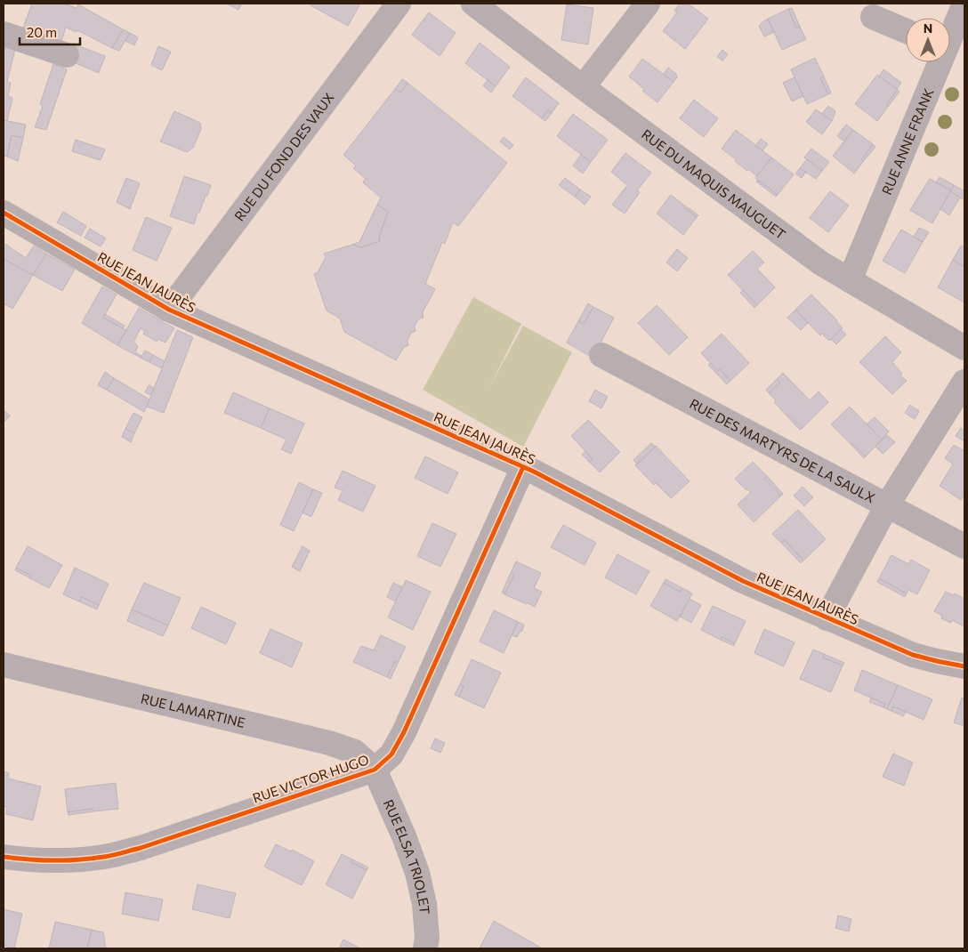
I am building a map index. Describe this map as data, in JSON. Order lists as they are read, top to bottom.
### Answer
{
  "streets": {
    "street": [
      "RUE ANNE FRANK",
      "RUE DU FOND DES VAUX",
      "RUE DU MAQUIS MAUGUET",
      "RUE JEAN JAURÈS",
      "RUE DES MARTYRS DE LA SAULX",
      "RUE LAMARTINE",
      "RUE VICTOR HUGO",
      "RUE ELSA TRIOLET"
    ]
  },
  "crossings": [
    ["RUE ANNE FRANK", "RUE DU MAQUIS MAUGUET"],
    ["RUE DU FOND DES VAUX", "RUE JEAN JAURÈS"],
    ["RUE JEAN JAURÈS", "RUE VICTOR HUGO"],
    ["RUE LAMARTINE", "RUE VICTOR HUGO"],
    ["RUE LAMARTINE", "RUE ELSA TRIOLET"],
    ["RUE VICTOR HUGO", "RUE ELSA TRIOLET"]
  ],
  "scale_bar": "20 m",
  "north": "top"
}
